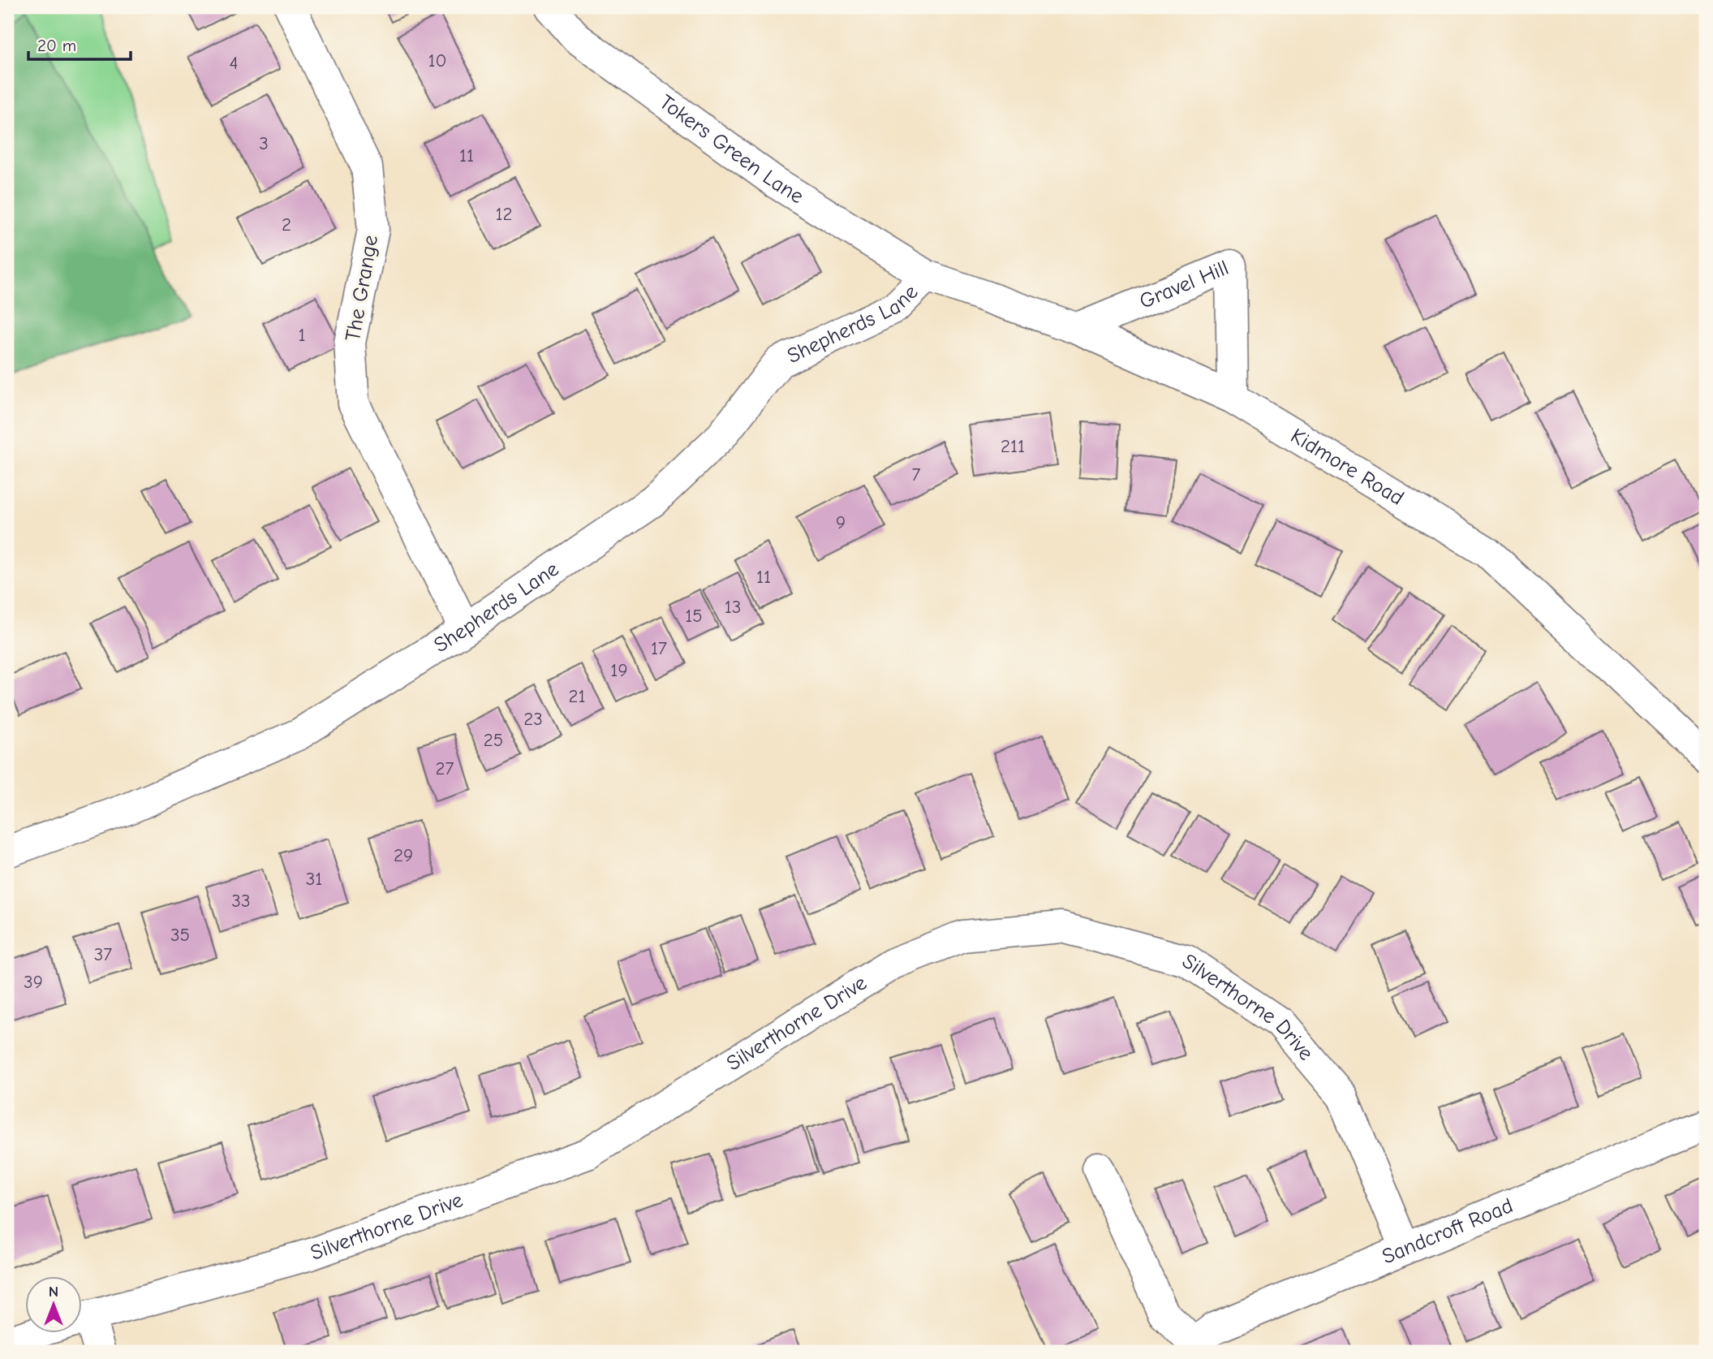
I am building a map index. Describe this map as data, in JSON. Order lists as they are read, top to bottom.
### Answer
{
  "streets": {
    "street": [
      "Tokers Green Lane",
      "The Grange",
      "Gravel Hill",
      "Shepherds Lane",
      "Kidmore Road",
      "Silverthorne Drive",
      "Sandcroft Road"
    ]
  },
  "crossings": [
    ["Tokers Green Lane", "Shepherds Lane"],
    ["Tokers Green Lane", "Kidmore Road"],
    ["The Grange", "Shepherds Lane"],
    ["Gravel Hill", "Kidmore Road"],
    ["Shepherds Lane", "Kidmore Road"],
    ["Silverthorne Drive", "Sandcroft Road"]
  ],
  "house_numbers": [
    "10",
    "4",
    "3",
    "11",
    "12",
    "2",
    "1",
    "211",
    "7",
    "9",
    "11",
    "13",
    "15",
    "17",
    "19",
    "21",
    "23",
    "25",
    "27",
    "29",
    "31",
    "33",
    "35",
    "37",
    "39"
  ],
  "scale_bar": "20 m",
  "north": "top"
}
